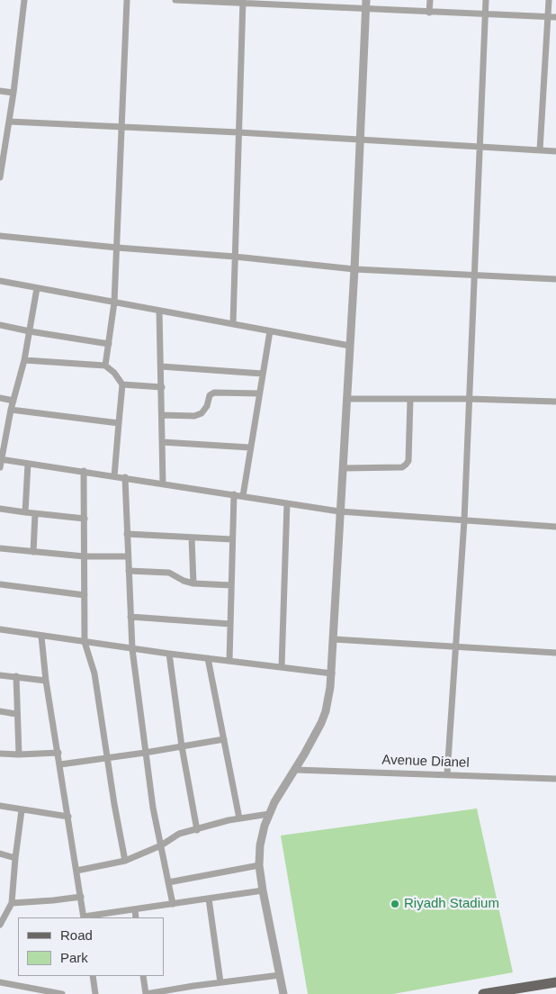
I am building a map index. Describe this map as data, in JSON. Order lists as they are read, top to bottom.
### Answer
{
  "streets": {
    "street": ["Avenue Dianel"]
  },
  "places": ["Riyadh Stadium"],
  "legend": ["Road", "Park"]
}
